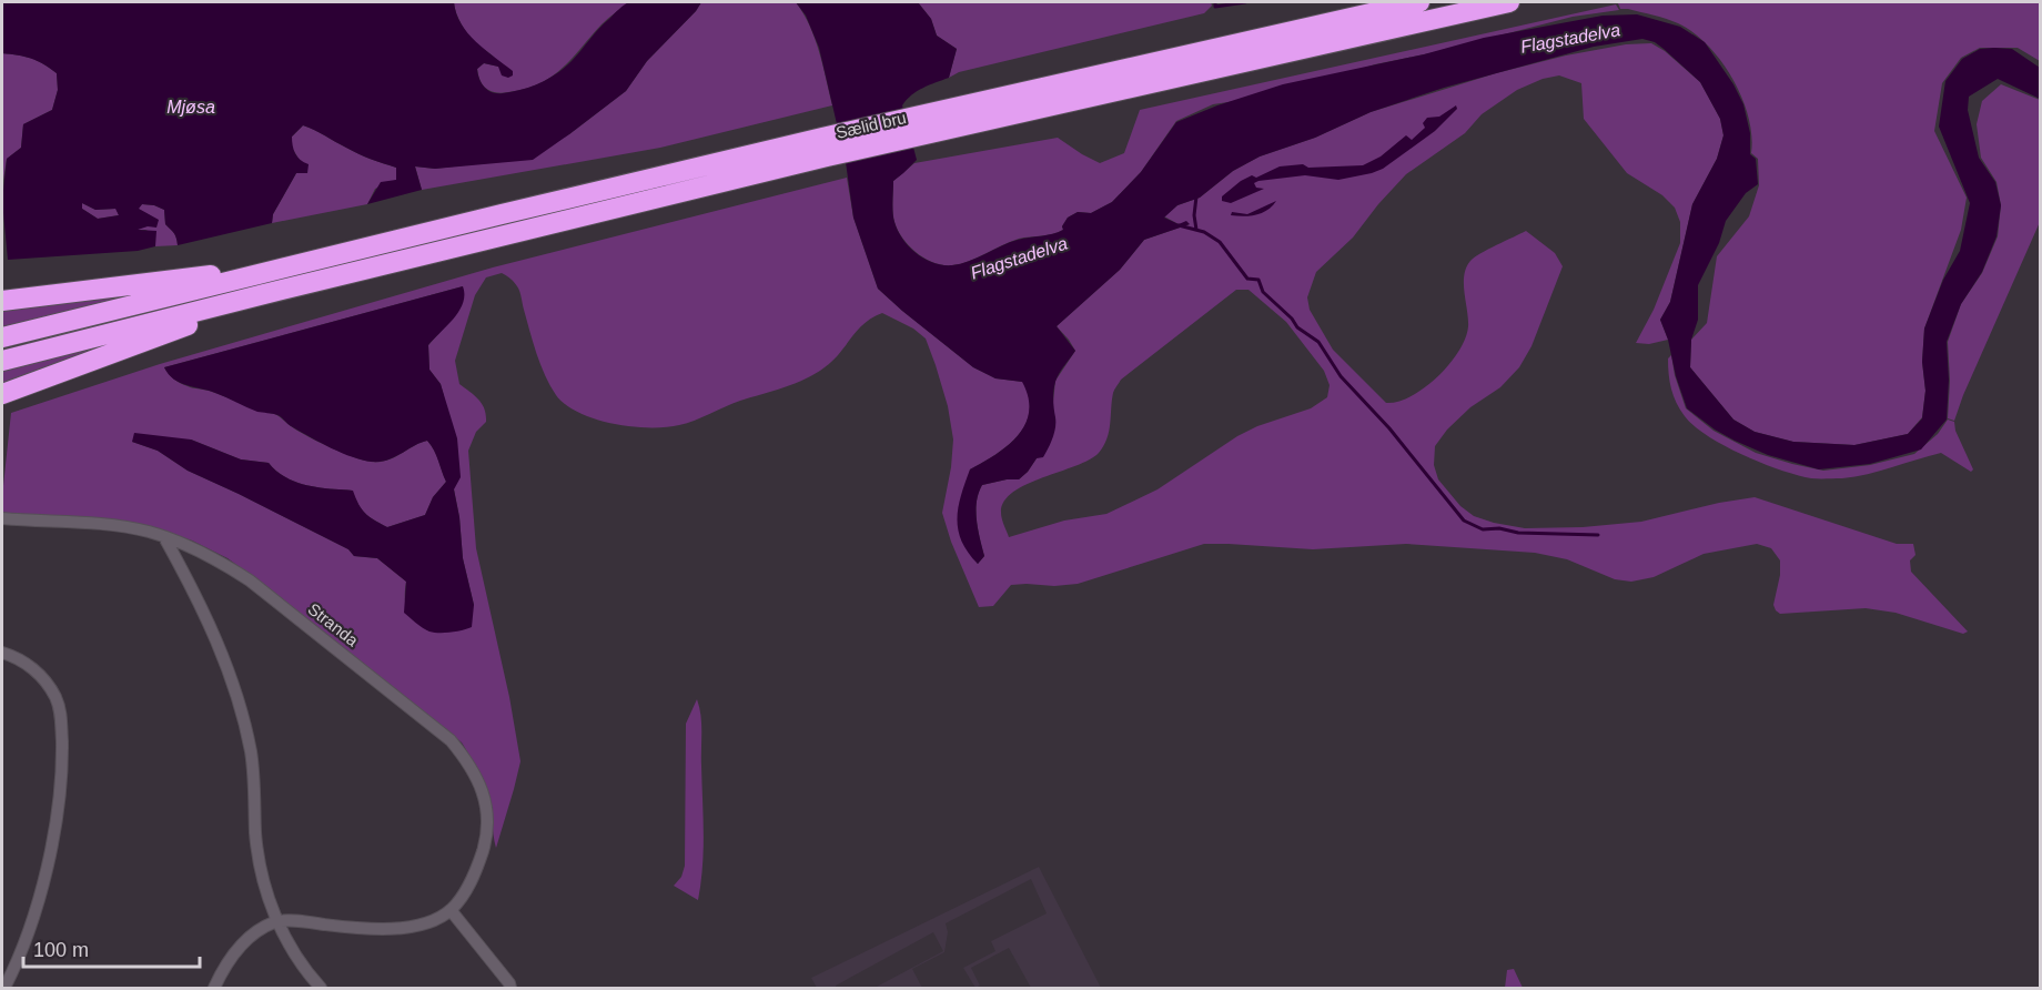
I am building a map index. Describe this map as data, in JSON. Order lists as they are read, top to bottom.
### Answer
{
  "streets": {
    "highway": ["Sælid bru"],
    "street": ["Stranda"]
  },
  "water": ["Flagstadelva", "Mjøsa"],
  "scale_bar": "100 m"
}
